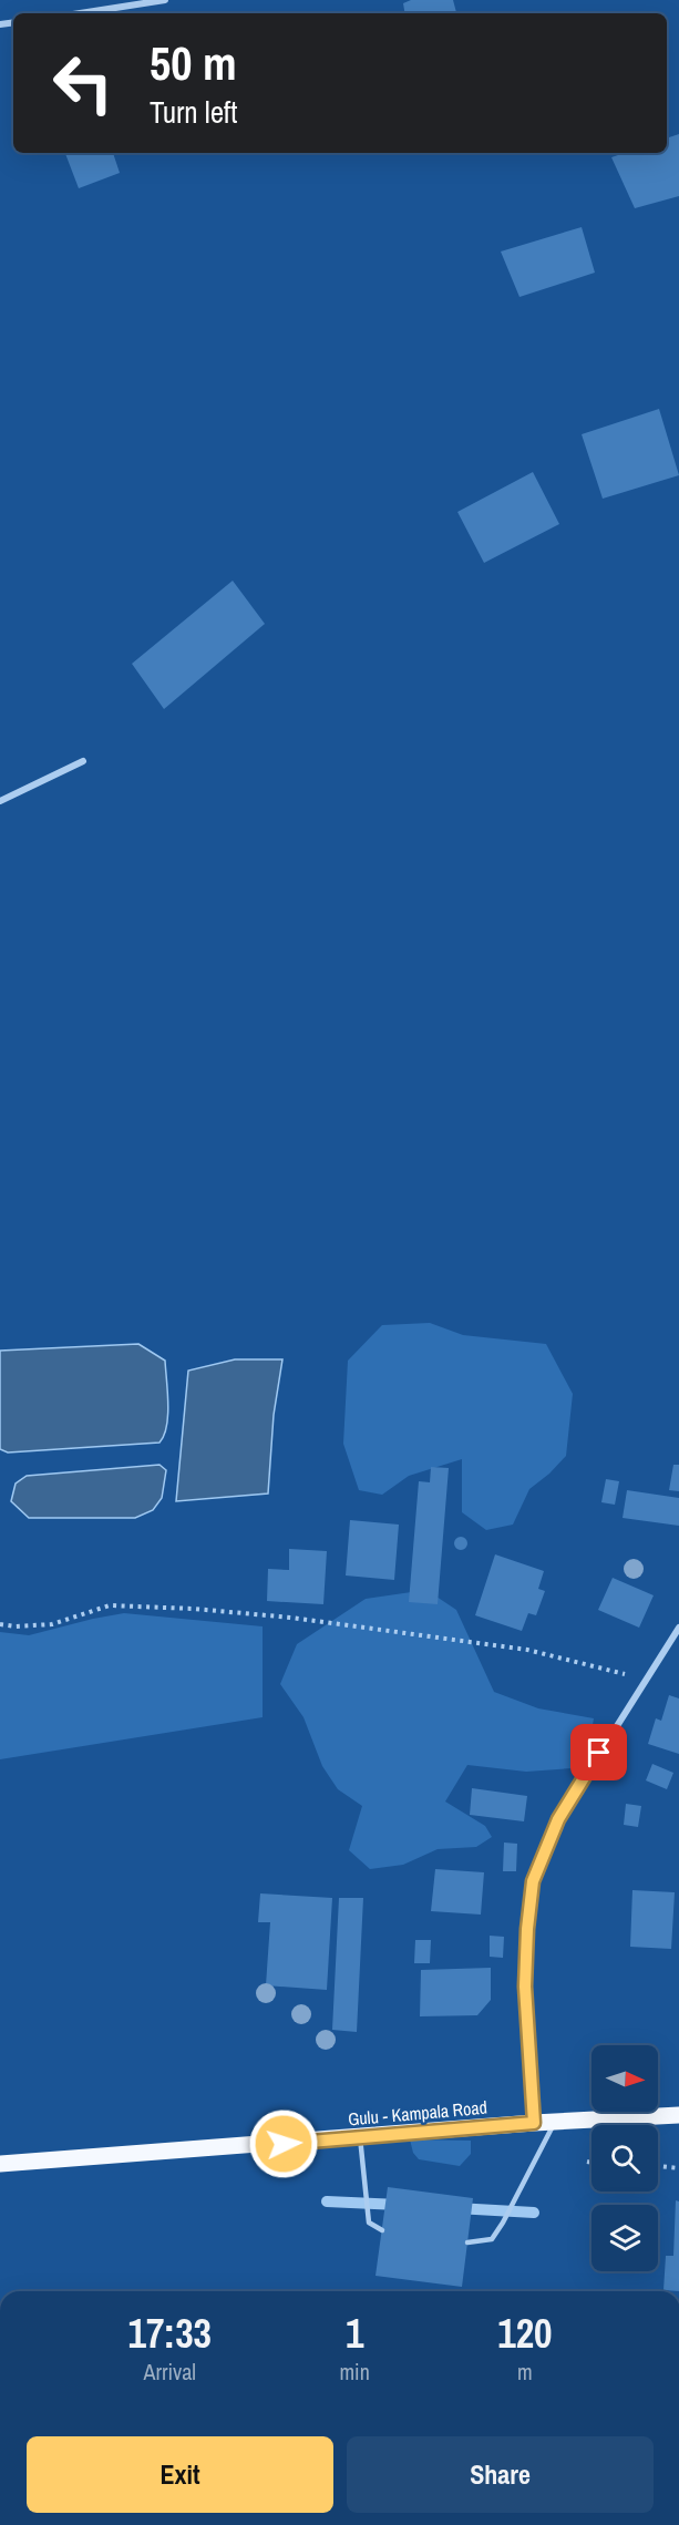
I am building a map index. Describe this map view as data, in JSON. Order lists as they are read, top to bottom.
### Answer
{
  "streets": {
    "main road": ["Gulu - Kampala Road"]
  },
  "north": "right",
  "page": {
    "turn": ["50 m", "Turn left"],
    "eta": [
      "17:33",
      "Arrival",
      "1",
      "min",
      "120",
      "m"
    ],
    "buttons": ["Exit", "Share"]
  }
}
